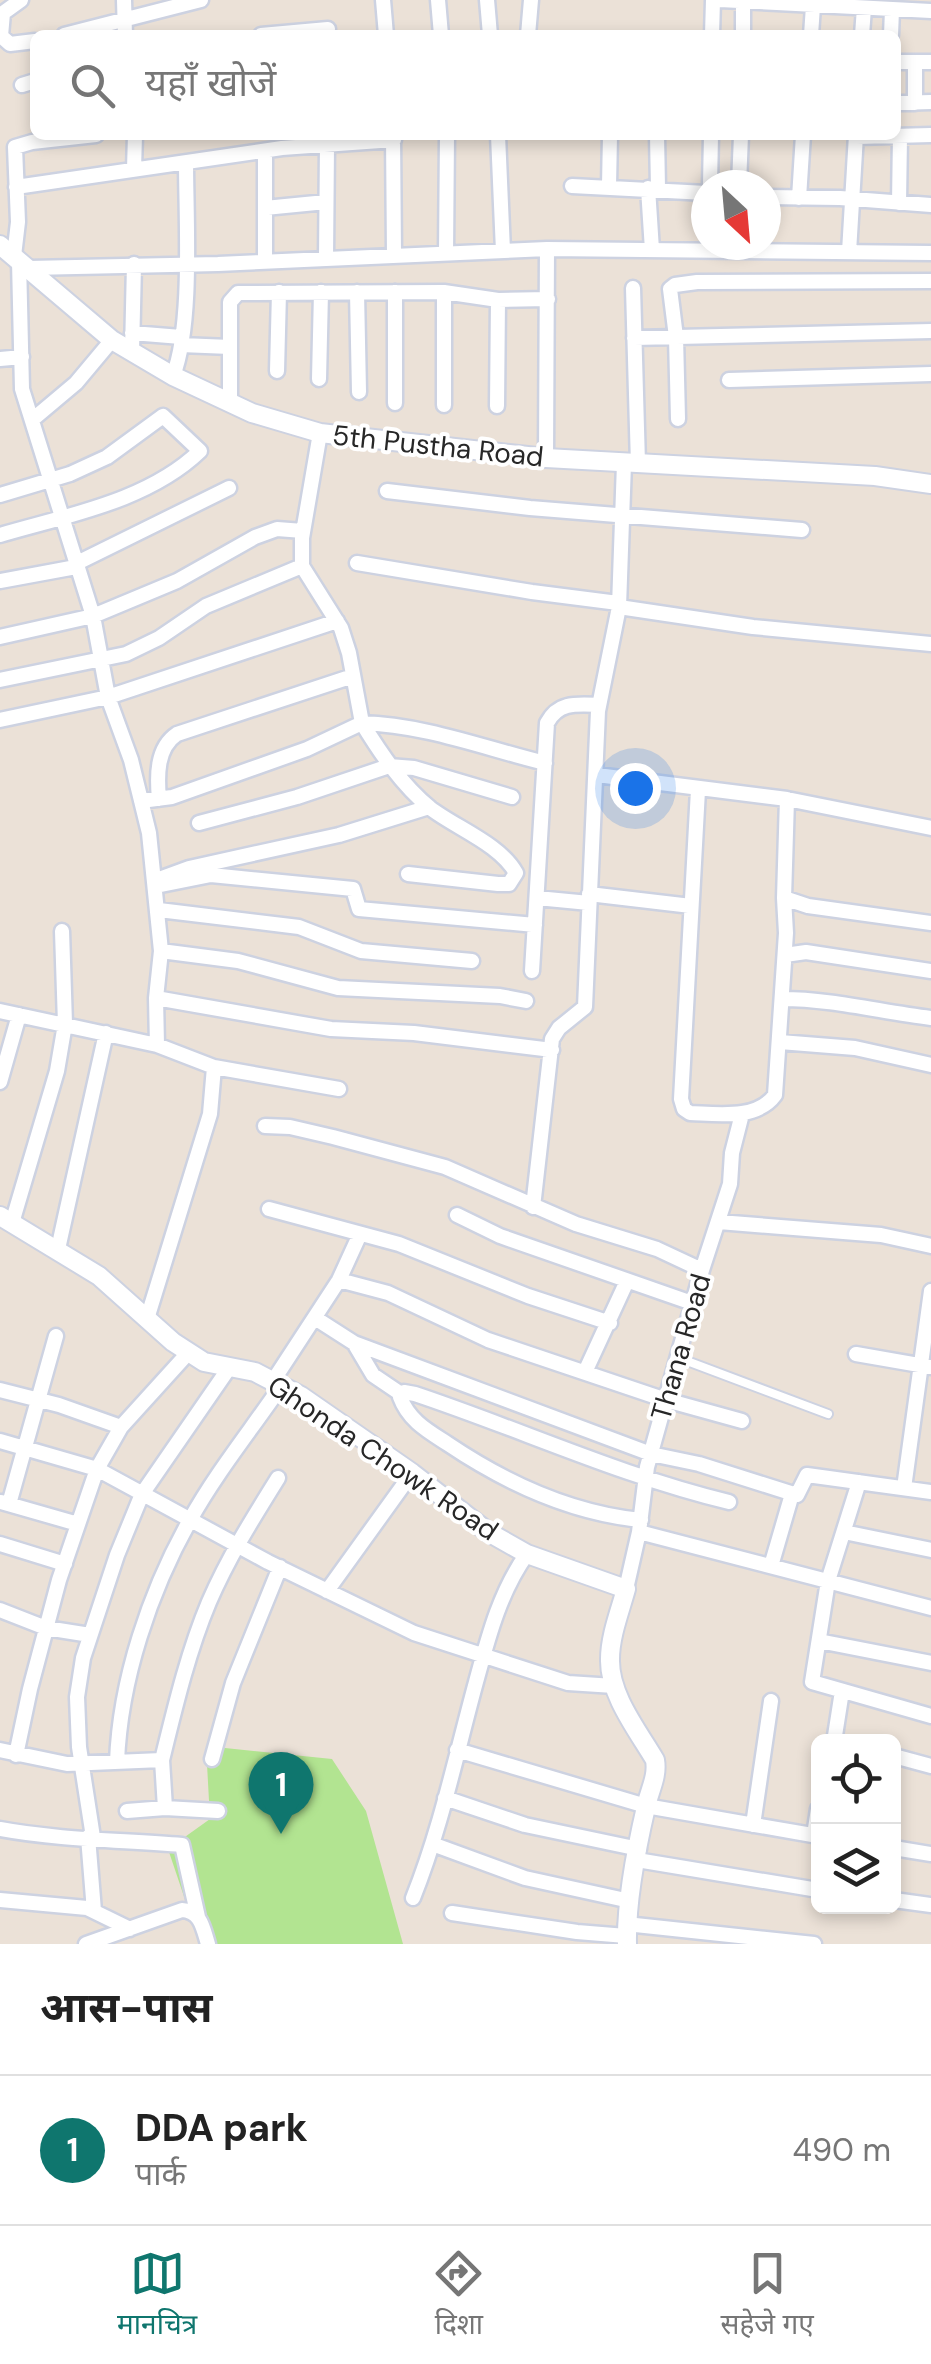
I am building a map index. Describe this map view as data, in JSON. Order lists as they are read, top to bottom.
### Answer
{
  "streets": {
    "street": ["5th Pustha Road", "Thana Road", "Ghonda Chowk Road"]
  },
  "crossings": [
    ["Thana Road", "Ghonda Chowk Road"]
  ],
  "north": "bottom right",
  "page": {
    "search": "यहाँ खोजें",
    "pins": "1",
    "heading": "आस-पास",
    "list": [
      {
        "mark": "1",
        "name": "DDA park",
        "note": "पार्क",
        "value": "490 m"
      }
    ],
    "nav": ["मानचित्र", "दिशा", "सहेजे गए"]
  }
}
